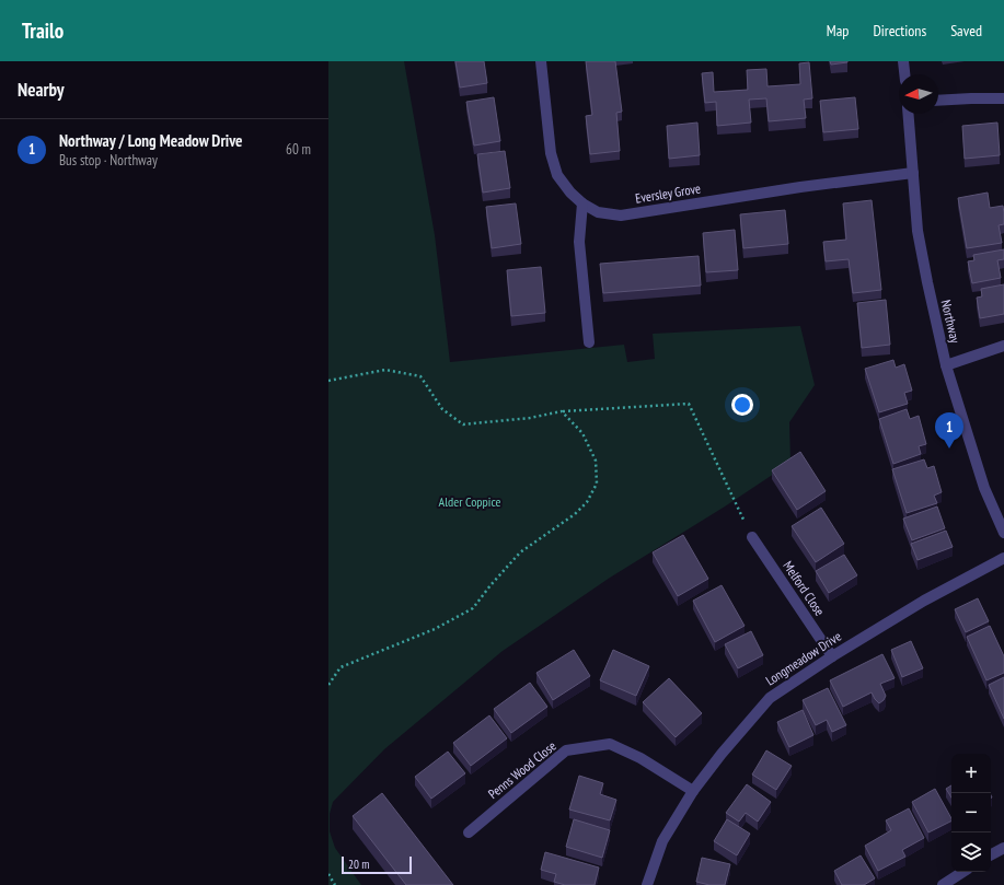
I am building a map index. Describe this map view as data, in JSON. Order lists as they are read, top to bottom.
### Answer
{
  "streets": {
    "street": [
      "Eversley Grove",
      "Northway",
      "Melford Close",
      "Longmeadow Drive",
      "Penns Wood Close"
    ]
  },
  "crossings": [
    ["Eversley Grove", "Northway"],
    ["Melford Close", "Longmeadow Drive"],
    ["Longmeadow Drive", "Penns Wood Close"]
  ],
  "parks": ["Alder Coppice"],
  "scale_bar": "20 m",
  "north": "left",
  "page": {
    "header": "Trailo",
    "nav": ["Map", "Directions", "Saved"],
    "heading": "Nearby",
    "list": [
      {
        "mark": "1",
        "name": "Northway / Long Meadow Drive",
        "note": "Bus stop · Northway",
        "value": "60 m"
      }
    ],
    "pins": "1",
    "map_buttons": ["+", "−"],
    "scale": "20 m"
  }
}
